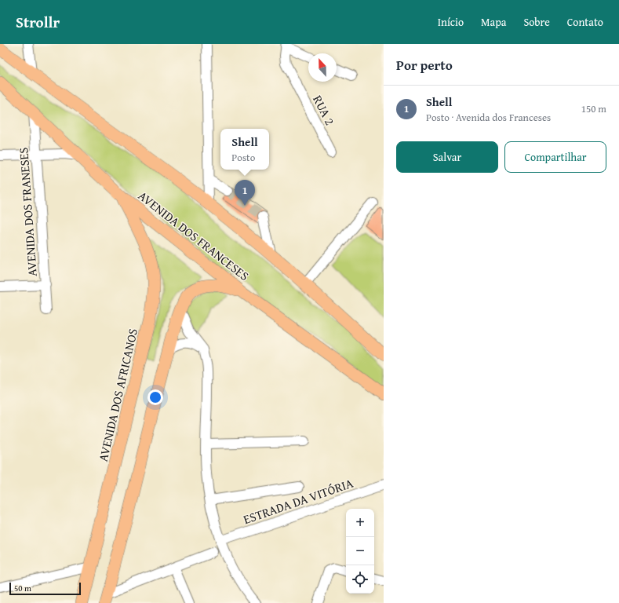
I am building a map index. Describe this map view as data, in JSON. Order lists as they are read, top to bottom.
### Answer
{
  "streets": {
    "main road": ["AVENIDA DOS FRANCESES", "AVENIDA DOS AFRICANOS"],
    "street": ["RUA 2", "AVENIDA DOS FRANESES", "ESTRADA DA VITÓRIA"]
  },
  "crossings": [
    ["AVENIDA DOS FRANESES", "AVENIDA DOS FRANCESES"],
    ["AVENIDA DOS FRANCESES", "AVENIDA DOS AFRICANOS"]
  ],
  "scale_bar": "50 m",
  "north": "top",
  "page": {
    "header": "Strollr",
    "nav": [
      "Início",
      "Mapa",
      "Sobre",
      "Contato"
    ],
    "heading": "Por perto",
    "list": [
      {
        "mark": "1",
        "name": "Shell",
        "note": "Posto · Avenida dos Franceses",
        "value": "150 m"
      }
    ],
    "popup": ["Shell", "Posto"],
    "buttons": ["Salvar", "Compartilhar"],
    "pins": "1",
    "map_buttons": ["+", "−"],
    "scale": "50 m"
  }
}
